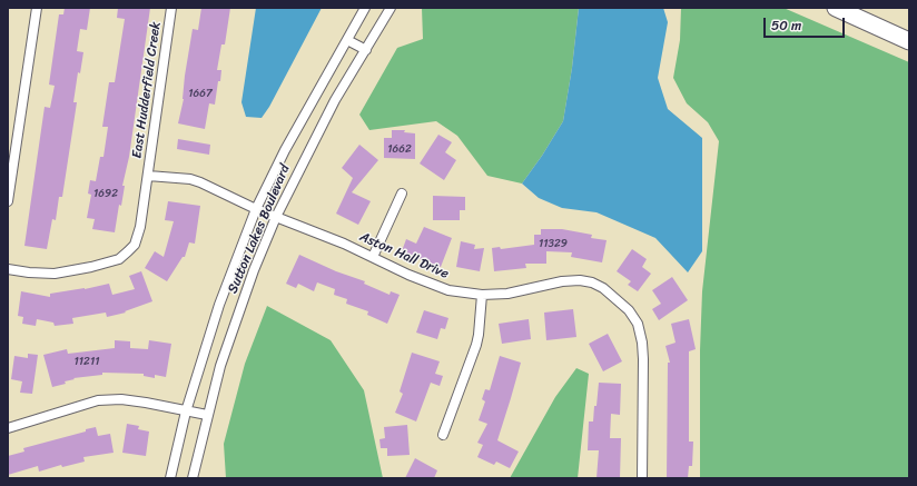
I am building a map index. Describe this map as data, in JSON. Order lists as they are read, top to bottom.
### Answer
{
  "streets": {
    "street": ["East Hudderfield Creek", "Sutton Lakes Boulevard", "Aston Hall Drive"]
  },
  "crossings": [
    ["East Hudderfield Creek", "Aston Hall Drive"],
    ["Sutton Lakes Boulevard", "Aston Hall Drive"]
  ],
  "house_numbers": [
    "1667",
    "1662",
    "1692",
    "11329",
    "11211"
  ],
  "scale_bar": "50 m"
}
